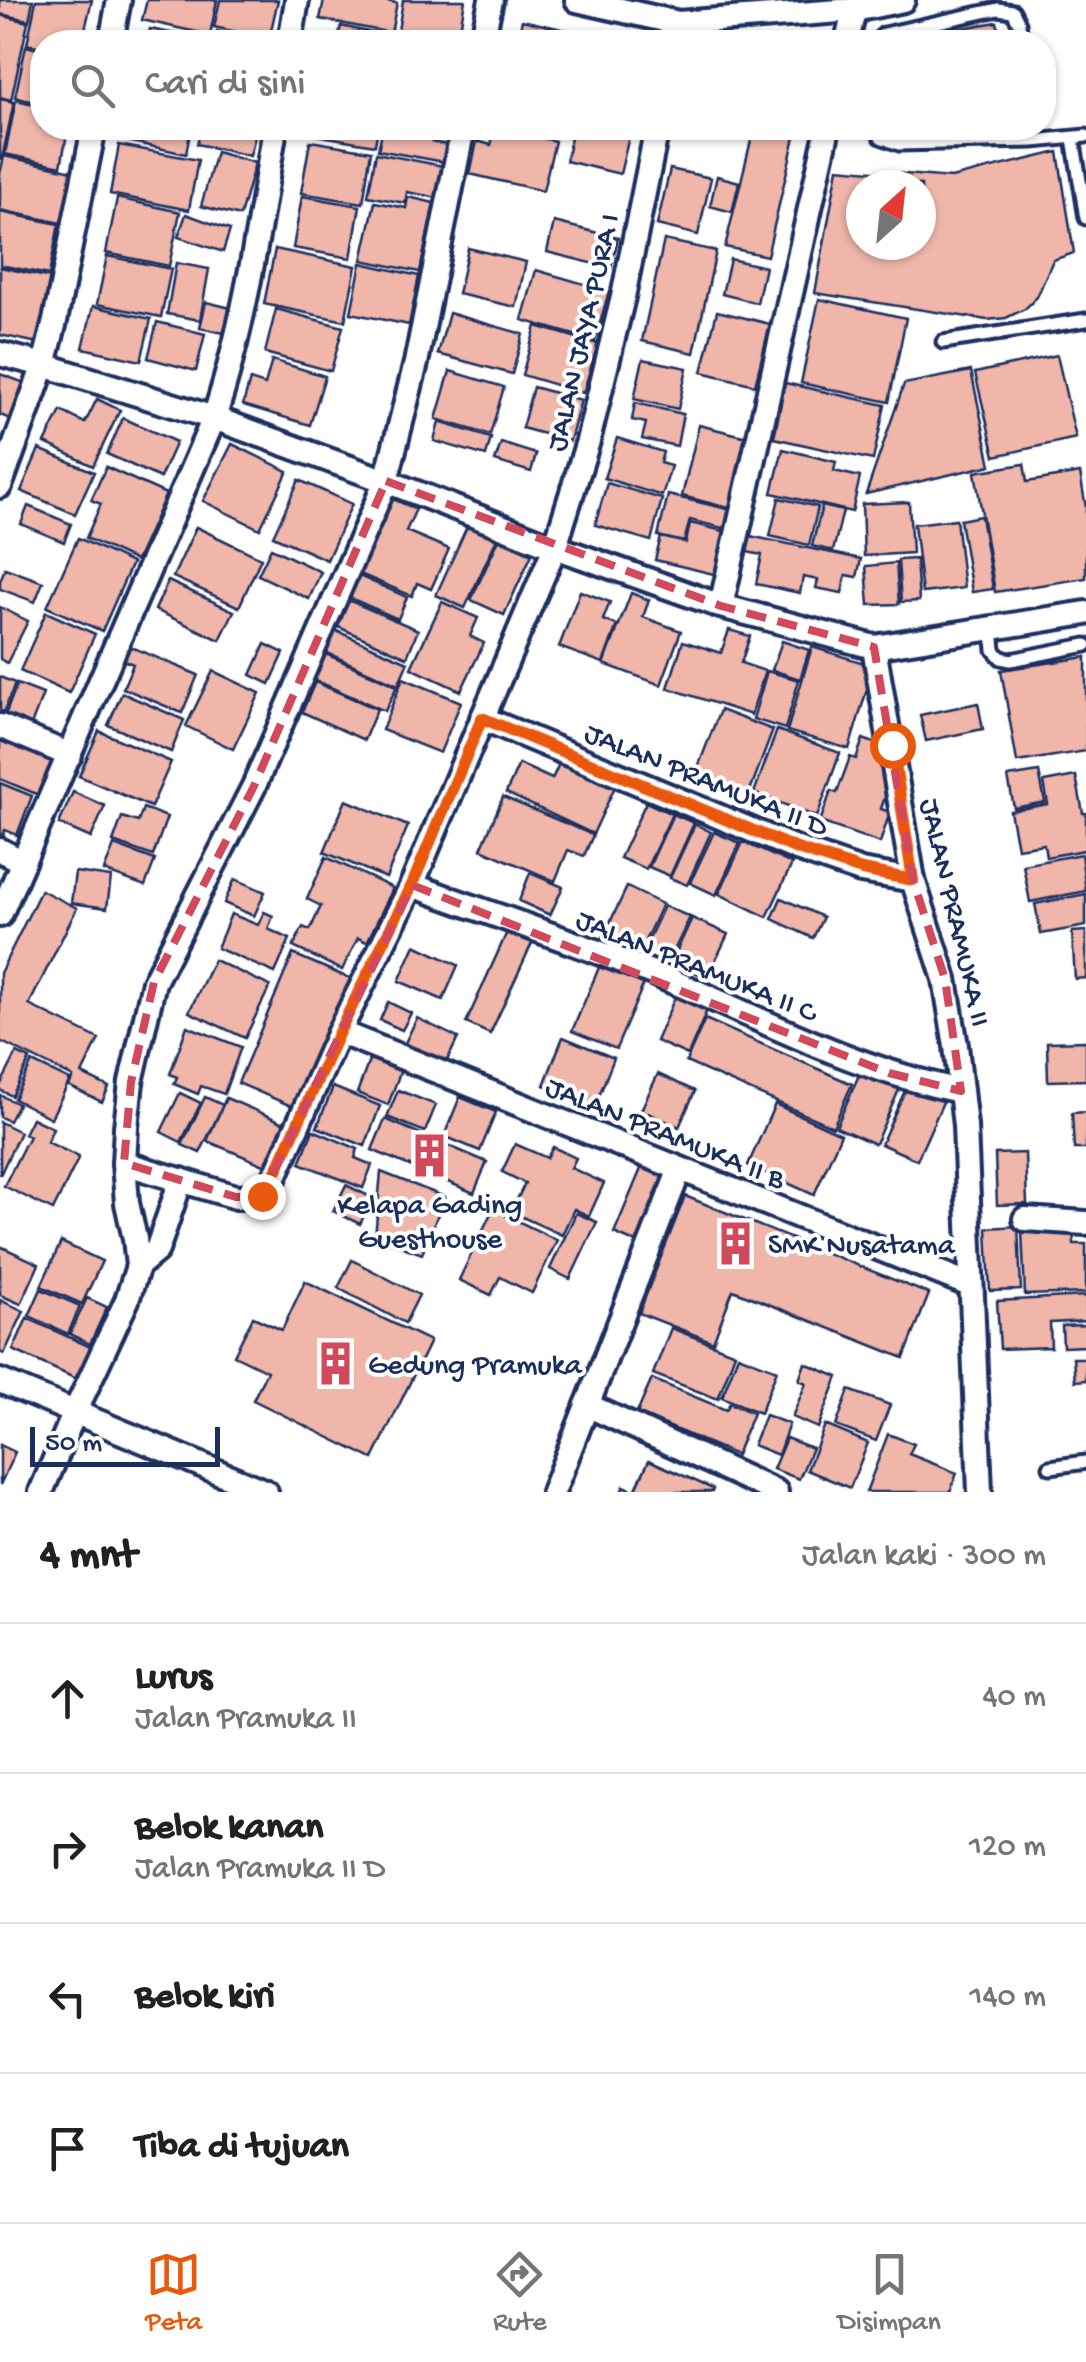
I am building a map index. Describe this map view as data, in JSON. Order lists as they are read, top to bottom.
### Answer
{
  "streets": {
    "street": [
      "JALAN JAYA PURA I",
      "JALAN PRAMUKA II D",
      "JALAN PRAMUKA II",
      "JALAN PRAMUKA II C",
      "JALAN PRAMUKA II B"
    ]
  },
  "crossings": [
    ["JALAN JAYA PURA I", "JALAN PRAMUKA II D"],
    ["JALAN JAYA PURA I", "JALAN PRAMUKA II C"],
    ["JALAN JAYA PURA I", "JALAN PRAMUKA II B"],
    ["JALAN PRAMUKA II D", "JALAN PRAMUKA II"],
    ["JALAN PRAMUKA II", "JALAN PRAMUKA II C"],
    ["JALAN PRAMUKA II", "JALAN PRAMUKA II B"]
  ],
  "places": {
    "building": ["Kelapa Gading Guesthouse", "SMK Nusatama", "Gedung Pramuka"]
  },
  "scale_bar": "50 m",
  "north": "top right",
  "page": {
    "search": "Cari di sini",
    "scale": "50 m",
    "heading": ["4 mnt", "Jalan kaki · 300 m"],
    "list": [
      ["Lurus", "Jalan Pramuka II", "40 m"],
      ["Belok kanan", "Jalan Pramuka II D", "120 m"],
      ["Belok kiri", "140 m"],
      "Tiba di tujuan"
    ],
    "nav": ["Peta", "Rute", "Disimpan"]
  }
}
